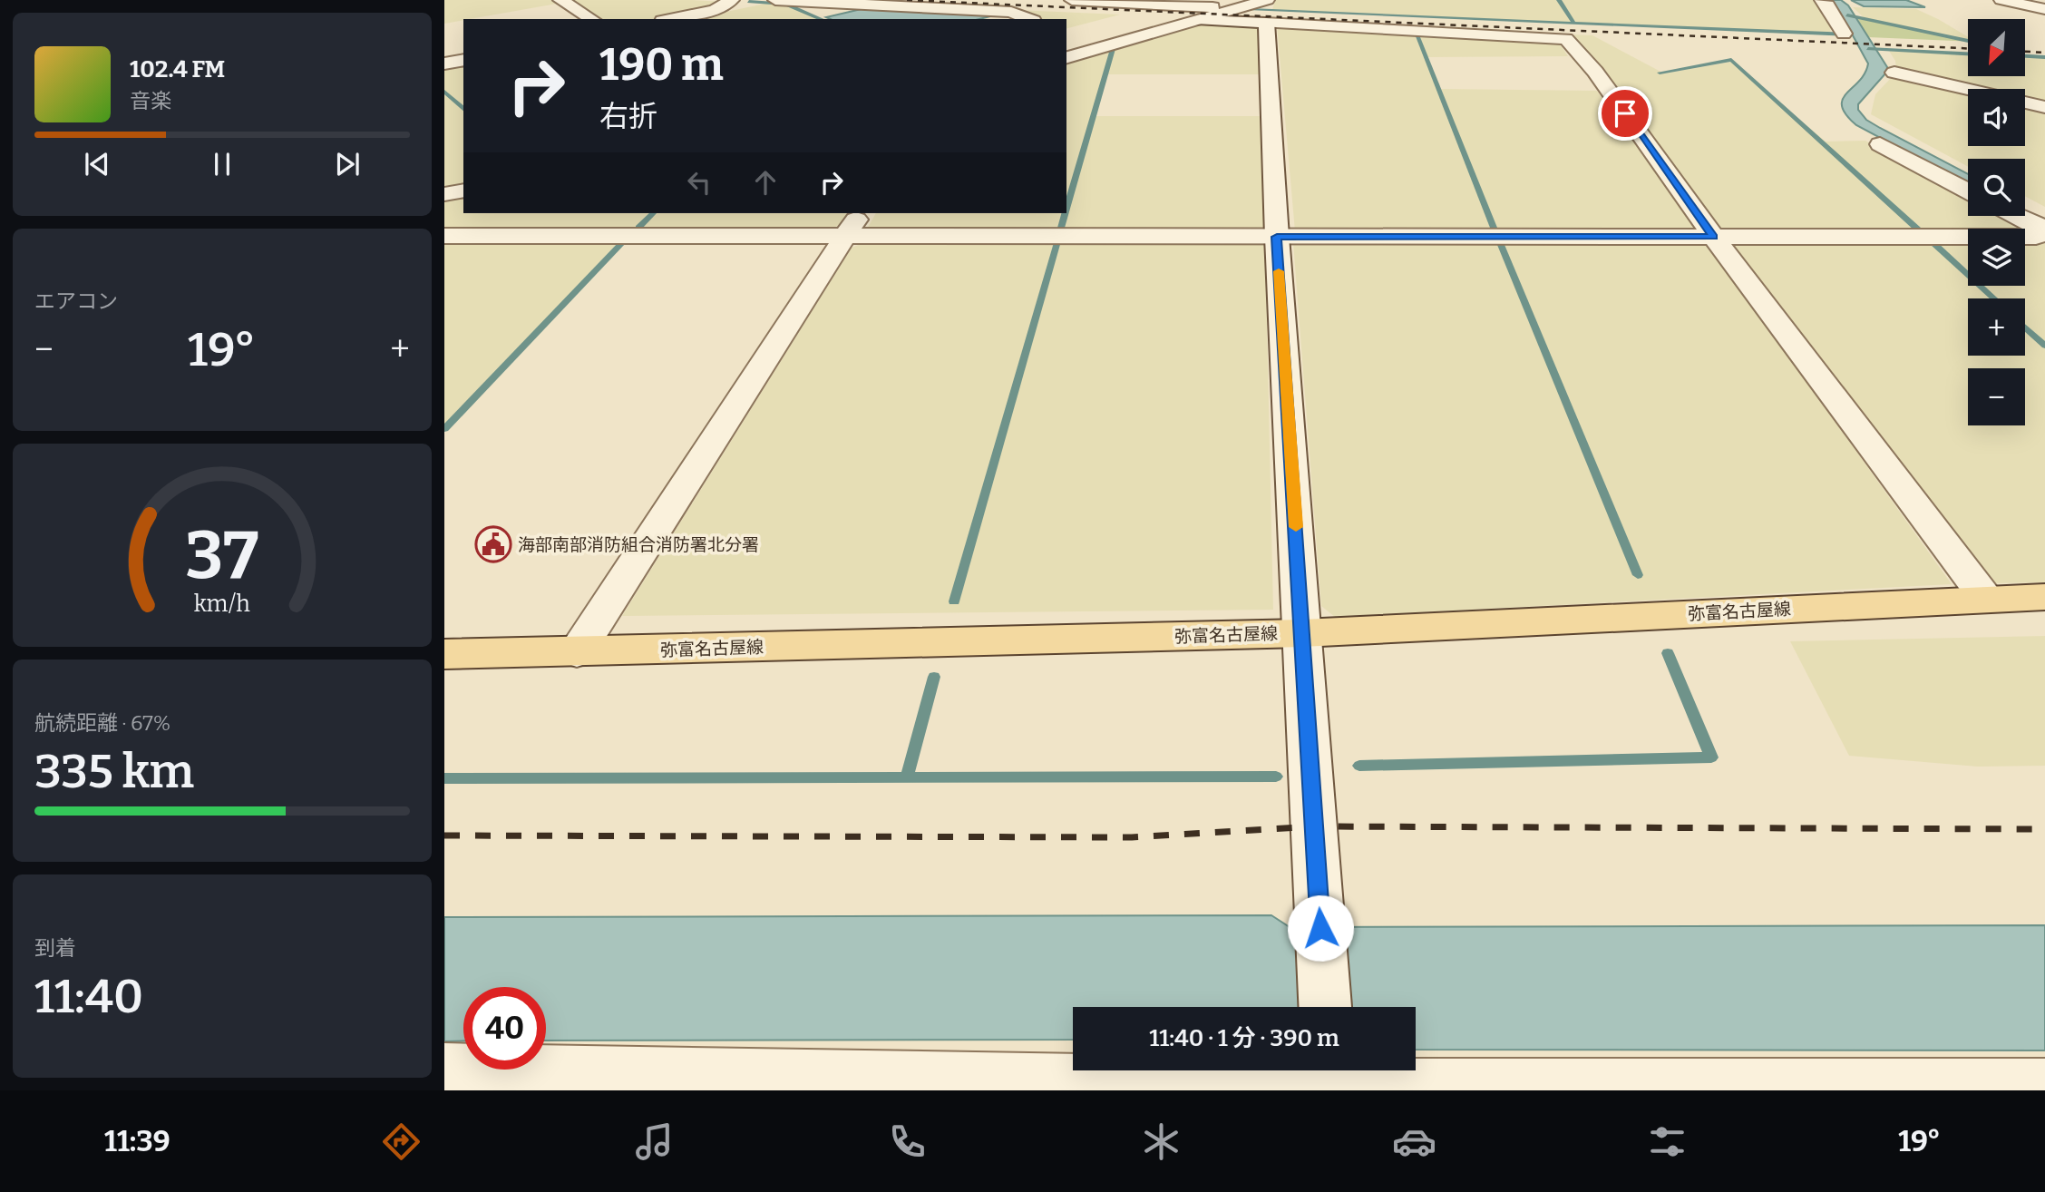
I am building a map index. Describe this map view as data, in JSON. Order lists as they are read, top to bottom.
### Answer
{
  "streets": {
    "main road": ["弥富名古屋線"]
  },
  "places": {
    "public building": ["海部南部消防組合消防署北分署"]
  },
  "north": "bottom left",
  "page": {
    "map_buttons": ["+", "−"],
    "turn": ["190 m", "右折"],
    "song": ["102.4 FM", "音楽"],
    "tile": [
      "エアコン",
      ["航続距離 · 67%", "335 km"],
      ["到着", "11:40"]
    ],
    "heat": ["−", "19°", "+"],
    "limit": "40",
    "trip": "11:40 · 1 分 · 390 m",
    "tabs": ["11:39", "19°"],
    "gauge": ["37", "km/h"]
  }
}
